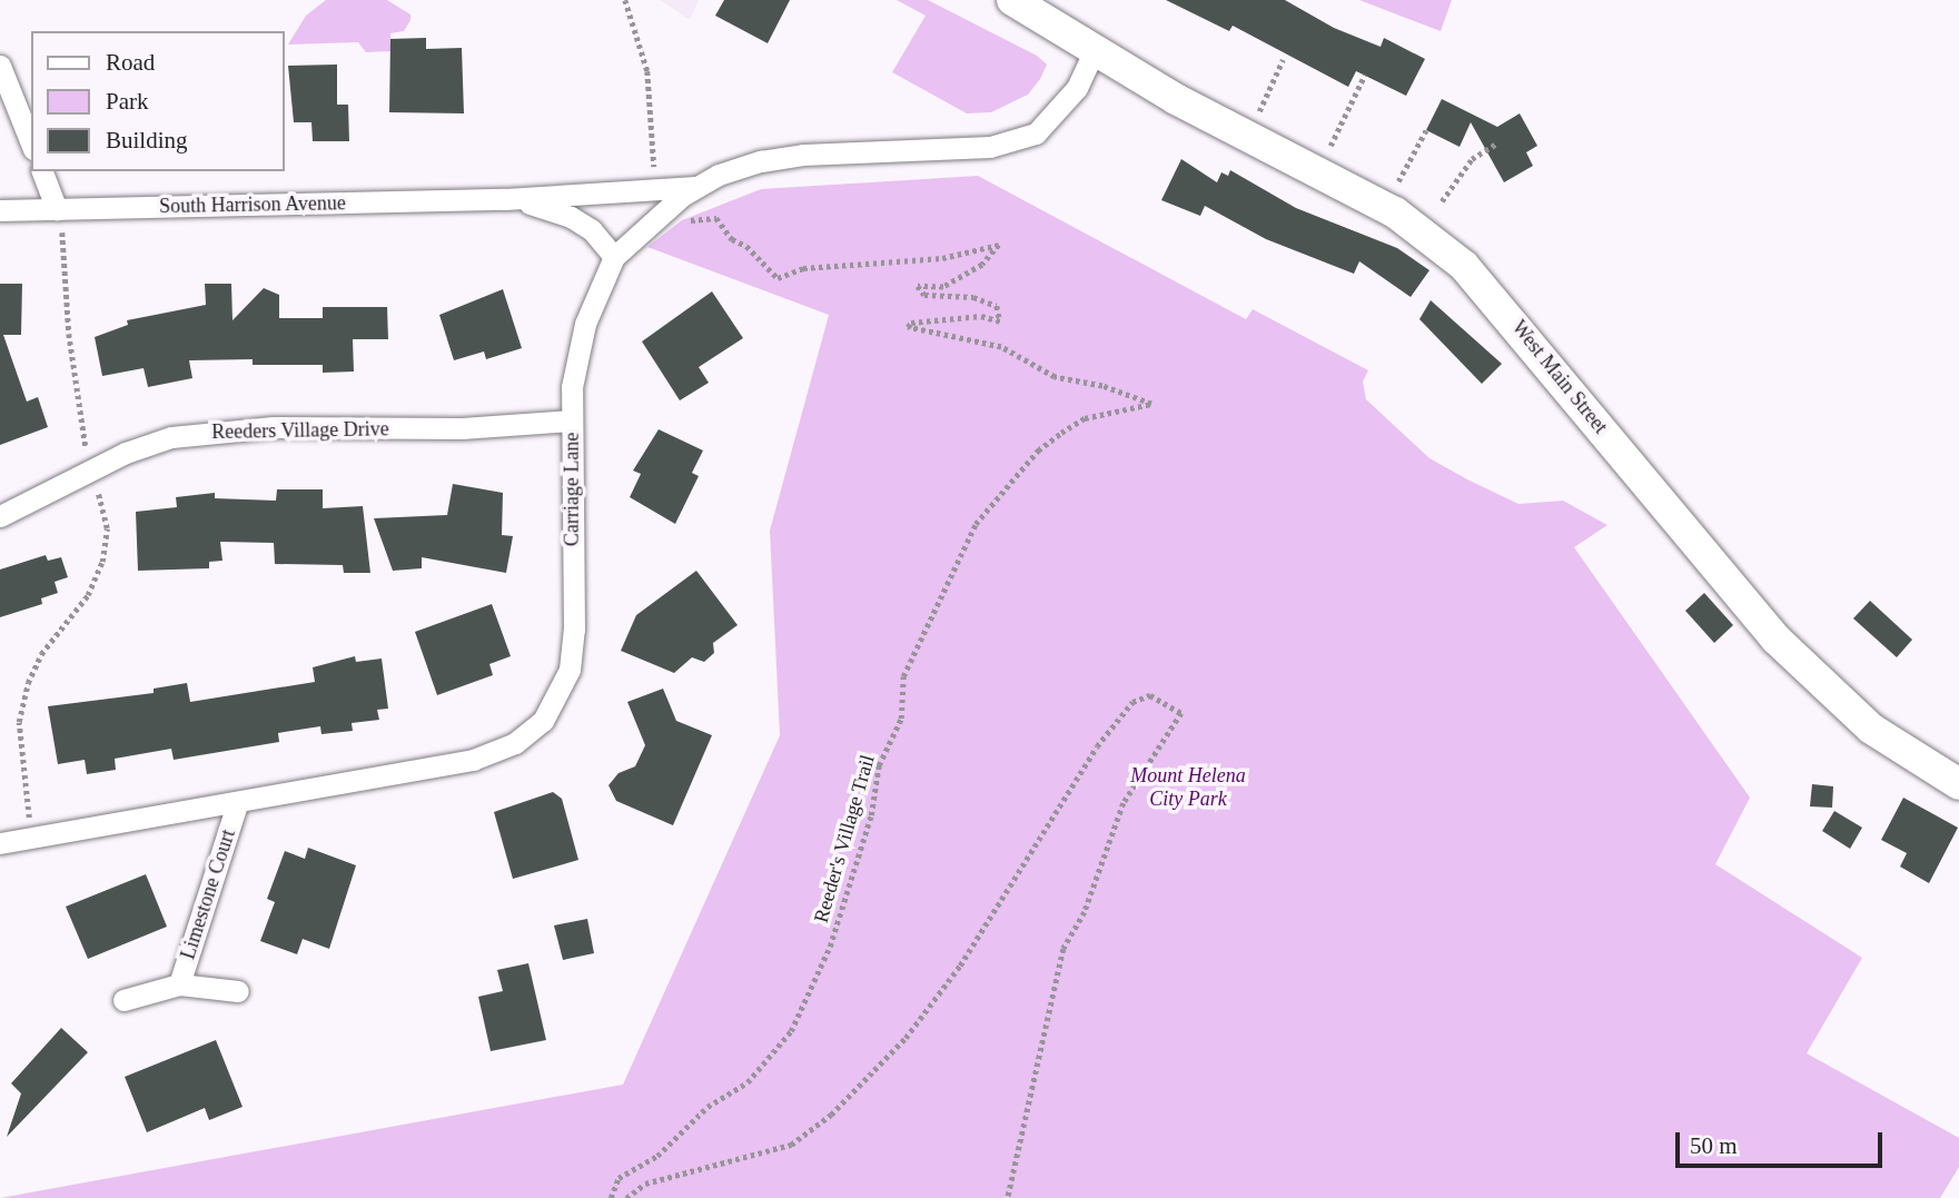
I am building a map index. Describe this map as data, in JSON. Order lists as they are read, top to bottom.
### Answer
{
  "streets": {
    "street": [
      "South Harrison Avenue",
      "West Main Street",
      "Reeders Village Drive",
      "Carriage Lane",
      "Limestone Court"
    ],
    "path": ["Reeder's Village Trail"]
  },
  "crossings": [
    ["South Harrison Avenue", "Carriage Lane"],
    ["West Main Street", "Carriage Lane"],
    ["Reeders Village Drive", "Carriage Lane"],
    ["Carriage Lane", "Reeder's Village Trail"],
    ["Carriage Lane", "Limestone Court"]
  ],
  "parks": ["Mount Helena City Park"],
  "legend": ["Road", "Park", "Building"],
  "scale_bar": "50 m"
}
